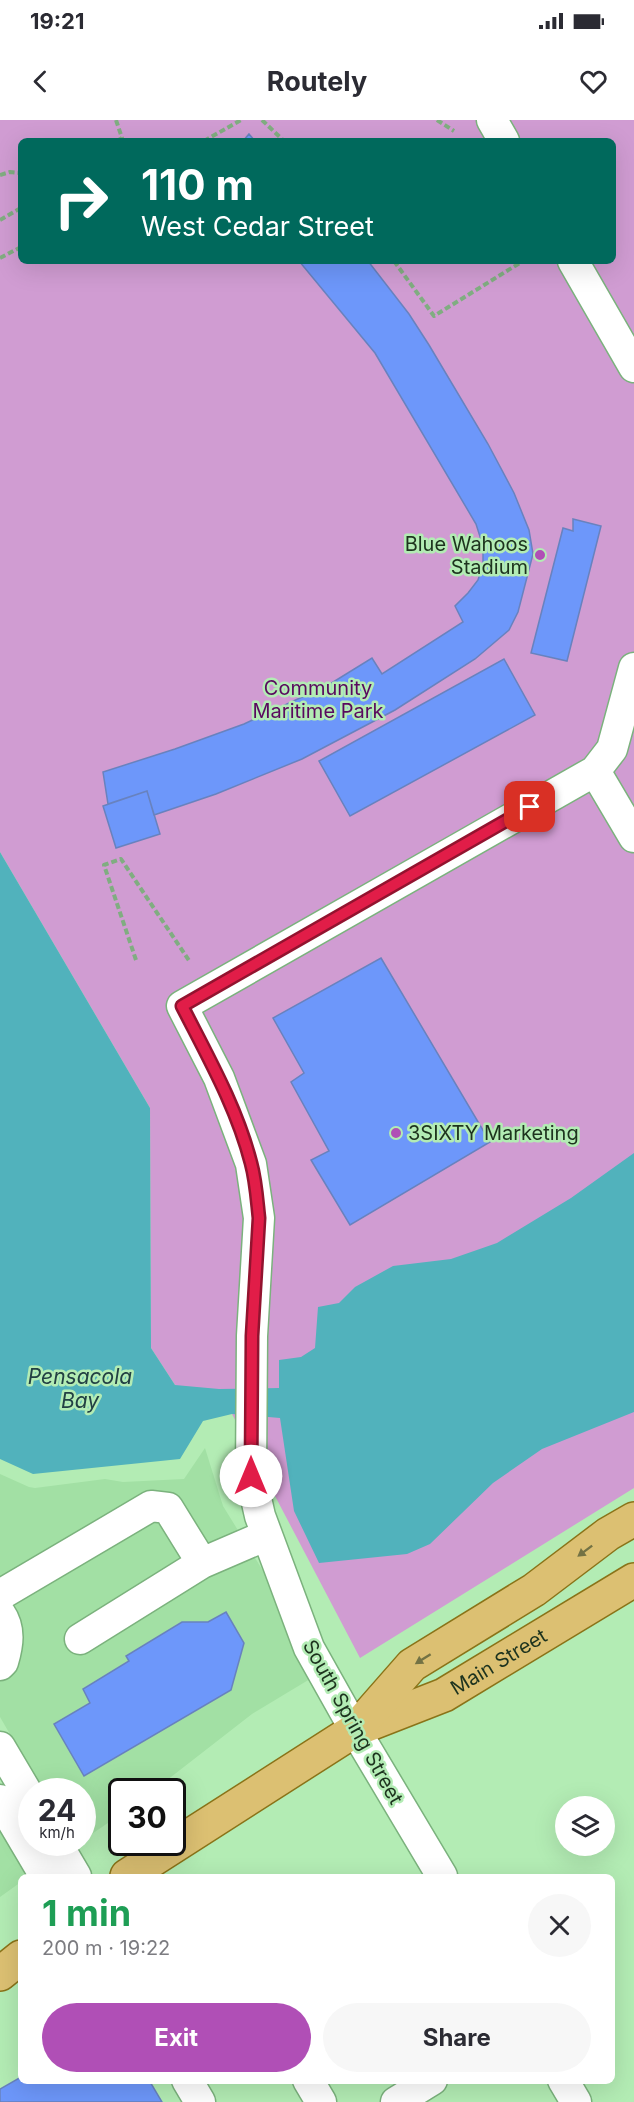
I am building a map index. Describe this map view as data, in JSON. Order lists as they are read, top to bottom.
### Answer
{
  "streets": {
    "main road": ["Main Street"],
    "street": ["South Spring Street"]
  },
  "crossings": [
    ["Main Street", "South Spring Street"]
  ],
  "water": ["Pensacola Bay"],
  "parks": ["Community Maritime Park"],
  "places": ["Blue Wahoos Stadium", "3SIXTY Marketing"],
  "page": {
    "status": "19:21",
    "header": "Routely",
    "turn": ["110 m", "West Cedar Street"],
    "speed": "24 km/h",
    "limit": "30",
    "heading": ["1 min", "200 m · 19:22"],
    "buttons": ["Exit", "Share"]
  }
}
